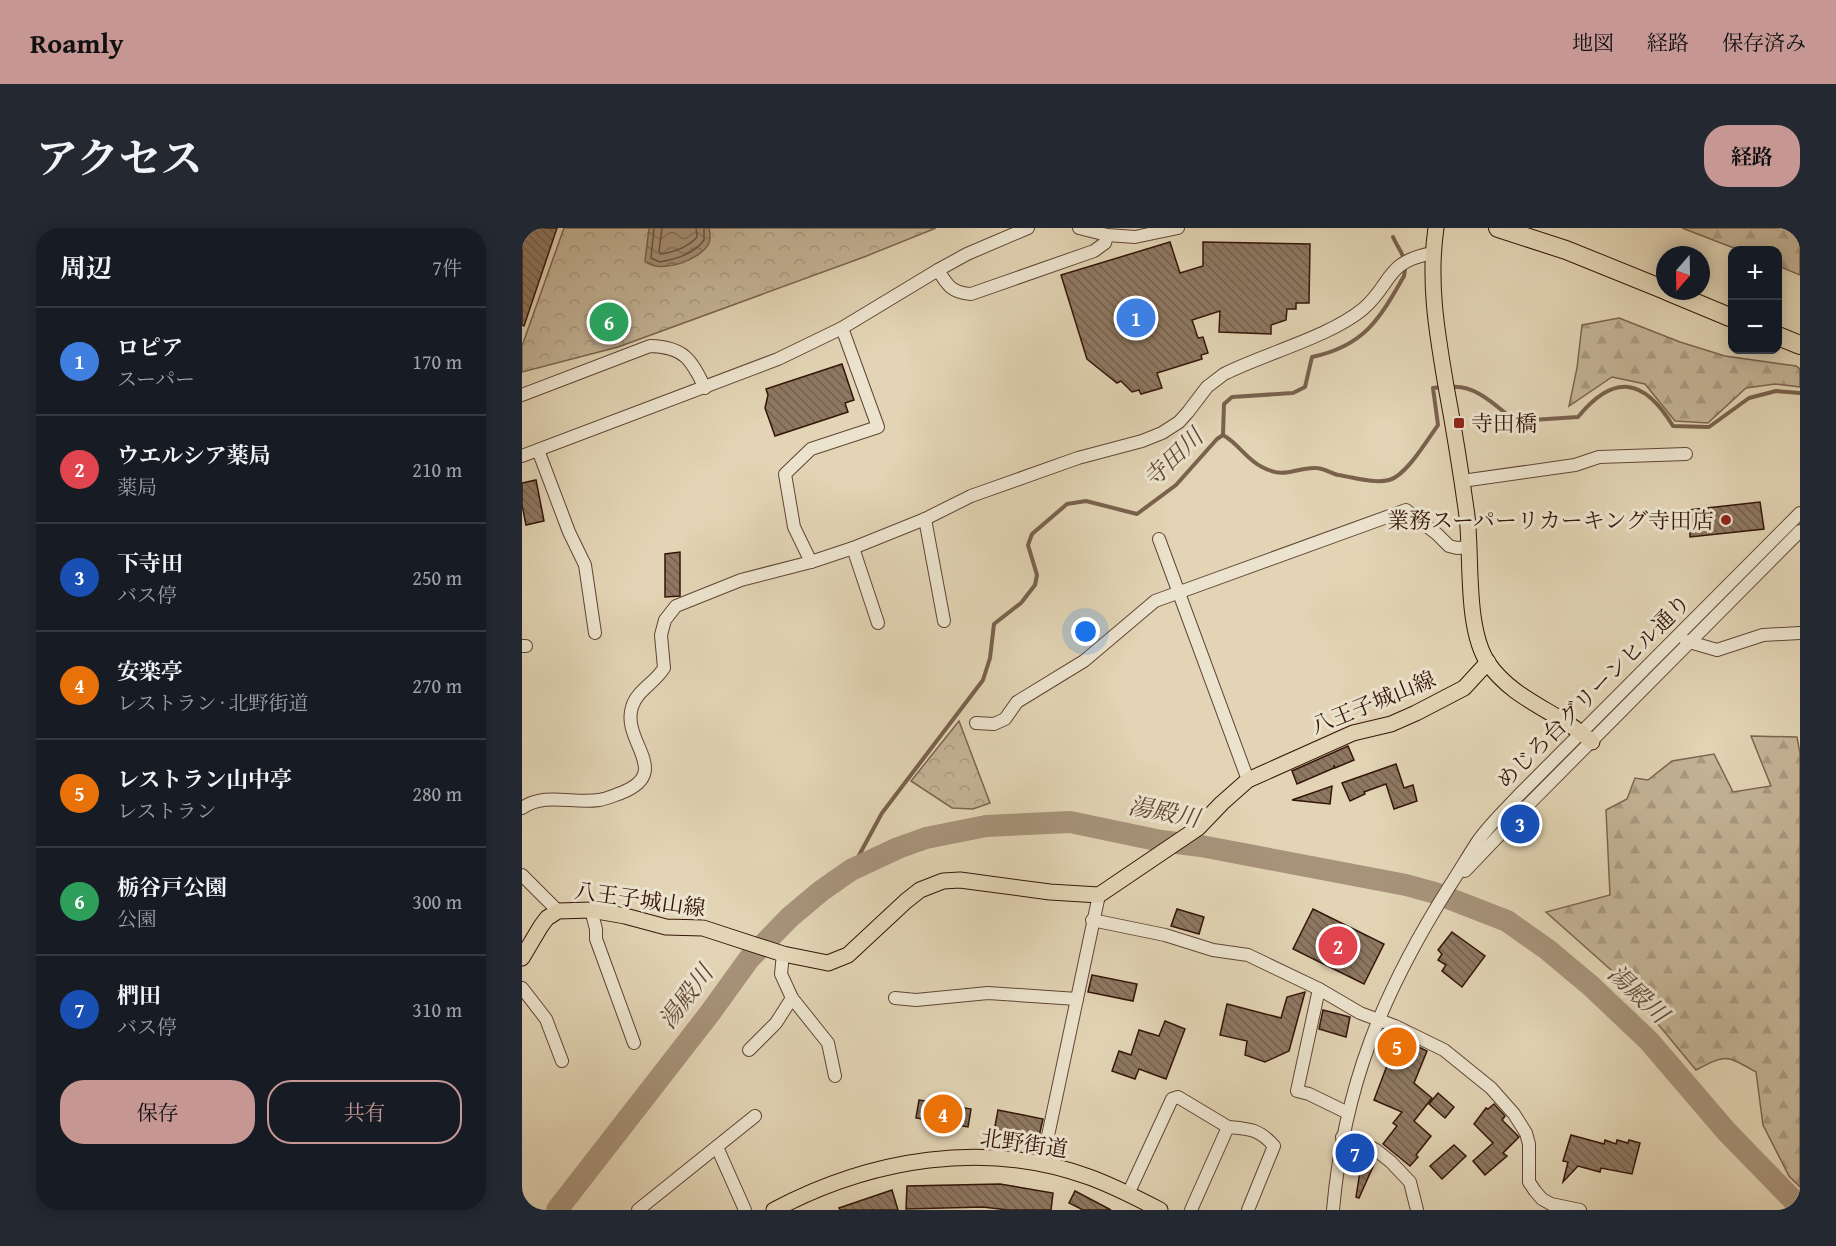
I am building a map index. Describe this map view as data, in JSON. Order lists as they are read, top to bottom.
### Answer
{
  "streets": {
    "main road": ["八王子城山線", "北野街道"],
    "street": ["めじろ台グリーンヒル通り"]
  },
  "water": ["寺田川", "湯殿川"],
  "places": {
    "transit": ["寺田橋"],
    "other": ["業務スーパーリカーキング寺田店"]
  },
  "north": "bottom",
  "page": {
    "header": "Roamly",
    "nav": ["地図", "経路", "保存済み"],
    "title": "アクセス",
    "buttons": [
      "経路",
      ["保存", "共有"]
    ],
    "heading": ["周辺", "7件"],
    "map_buttons": ["+", "−"],
    "pins": [
      "1",
      "6",
      "3",
      "2",
      "5",
      "4",
      "7"
    ],
    "list": [
      {
        "mark": "1",
        "name": "ロピア",
        "note": "スーパー",
        "value": "170 m"
      },
      {
        "mark": "2",
        "name": "ウエルシア薬局",
        "note": "薬局",
        "value": "210 m"
      },
      {
        "mark": "3",
        "name": "下寺田",
        "note": "バス停",
        "value": "250 m"
      },
      {
        "mark": "4",
        "name": "安楽亭",
        "note": "レストラン · 北野街道",
        "value": "270 m"
      },
      {
        "mark": "5",
        "name": "レストラン山中亭",
        "note": "レストラン",
        "value": "280 m"
      },
      {
        "mark": "6",
        "name": "栃谷戸公園",
        "note": "公園",
        "value": "300 m"
      },
      {
        "mark": "7",
        "name": "椚田",
        "note": "バス停",
        "value": "310 m"
      }
    ]
  }
}
